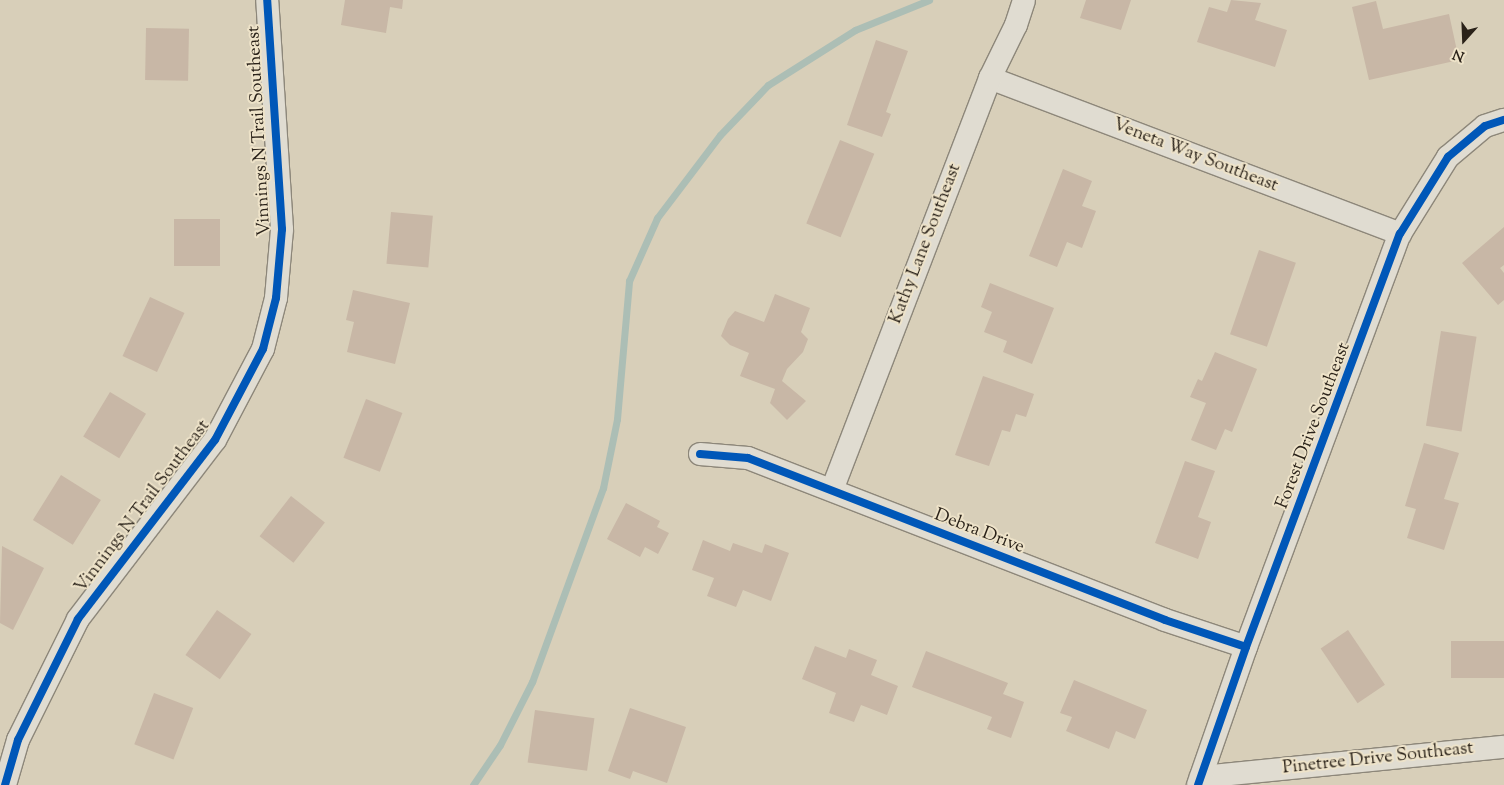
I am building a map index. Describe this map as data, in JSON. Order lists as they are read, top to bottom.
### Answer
{
  "streets": {
    "street": [
      "Vinnings N Trail Southeast",
      "Veneta Way Southeast",
      "Kathy Lane Southeast",
      "Forest Drive Southeast",
      "Debra Drive",
      "Pinetree Drive Southeast"
    ]
  },
  "crossings": [
    ["Veneta Way Southeast", "Kathy Lane Southeast"],
    ["Veneta Way Southeast", "Forest Drive Southeast"],
    ["Kathy Lane Southeast", "Debra Drive"],
    ["Forest Drive Southeast", "Debra Drive"],
    ["Forest Drive Southeast", "Pinetree Drive Southeast"]
  ],
  "north": "bottom"
}
